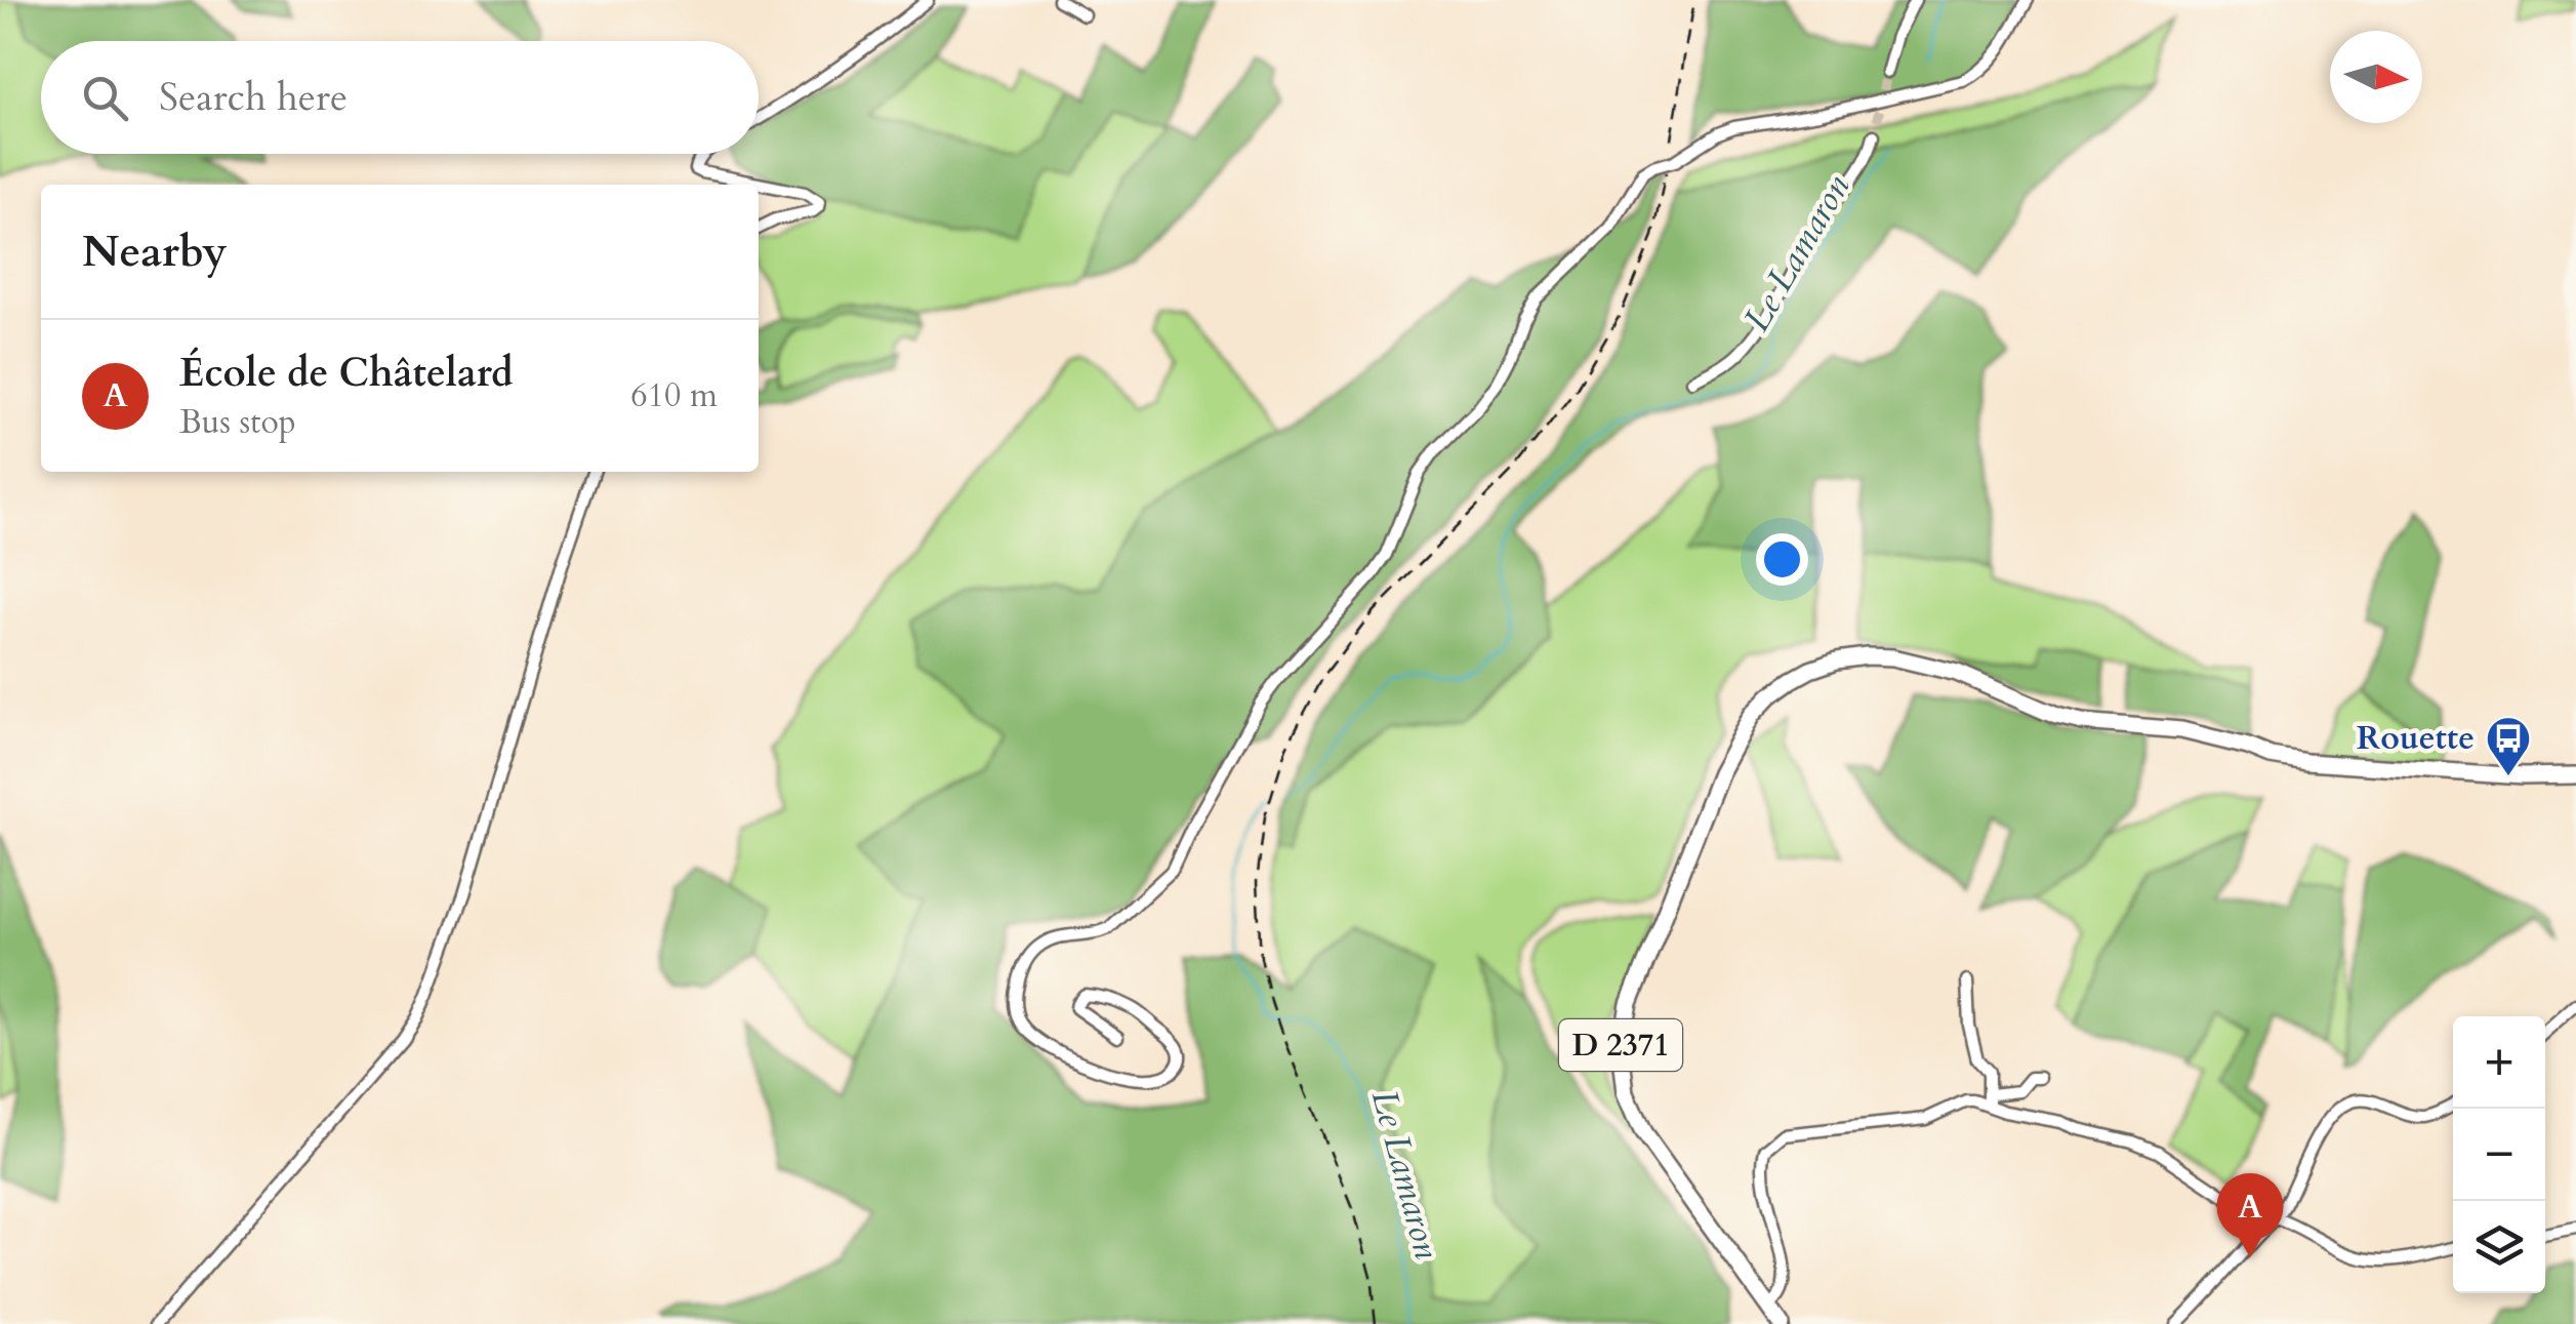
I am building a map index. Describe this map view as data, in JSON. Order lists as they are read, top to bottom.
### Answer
{
  "streets": {
    "main road": ["D 2371"]
  },
  "water": ["Le Lamaron"],
  "places": {
    "bus stop": ["Rouette"]
  },
  "north": "right",
  "page": {
    "search": "Search here",
    "heading": "Nearby",
    "list": [
      {
        "mark": "A",
        "name": "École de Châtelard",
        "note": "Bus stop",
        "value": "610 m"
      }
    ],
    "map_buttons": ["+", "−"],
    "pins": "A"
  }
}
